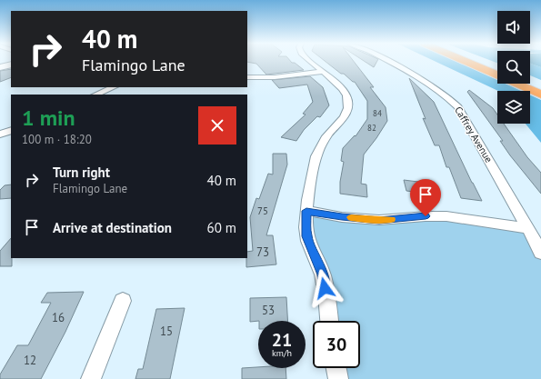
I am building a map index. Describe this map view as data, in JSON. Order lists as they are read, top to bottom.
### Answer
{
  "streets": {
    "street": ["Caffrey Avenue"]
  },
  "house_numbers": [
    "84",
    "82",
    "75",
    "73",
    "53",
    "16",
    "15",
    "12"
  ],
  "page": {
    "turn": ["40 m", "Flamingo Lane"],
    "heading": ["1 min", "100 m · 18:20"],
    "list": [
      {
        "name": "Turn right",
        "note": "Flamingo Lane",
        "value": "40 m"
      },
      {
        "name": "Arrive at destination",
        "value": "60 m"
      }
    ],
    "speed": "21 km/h",
    "limit": "30"
  }
}
